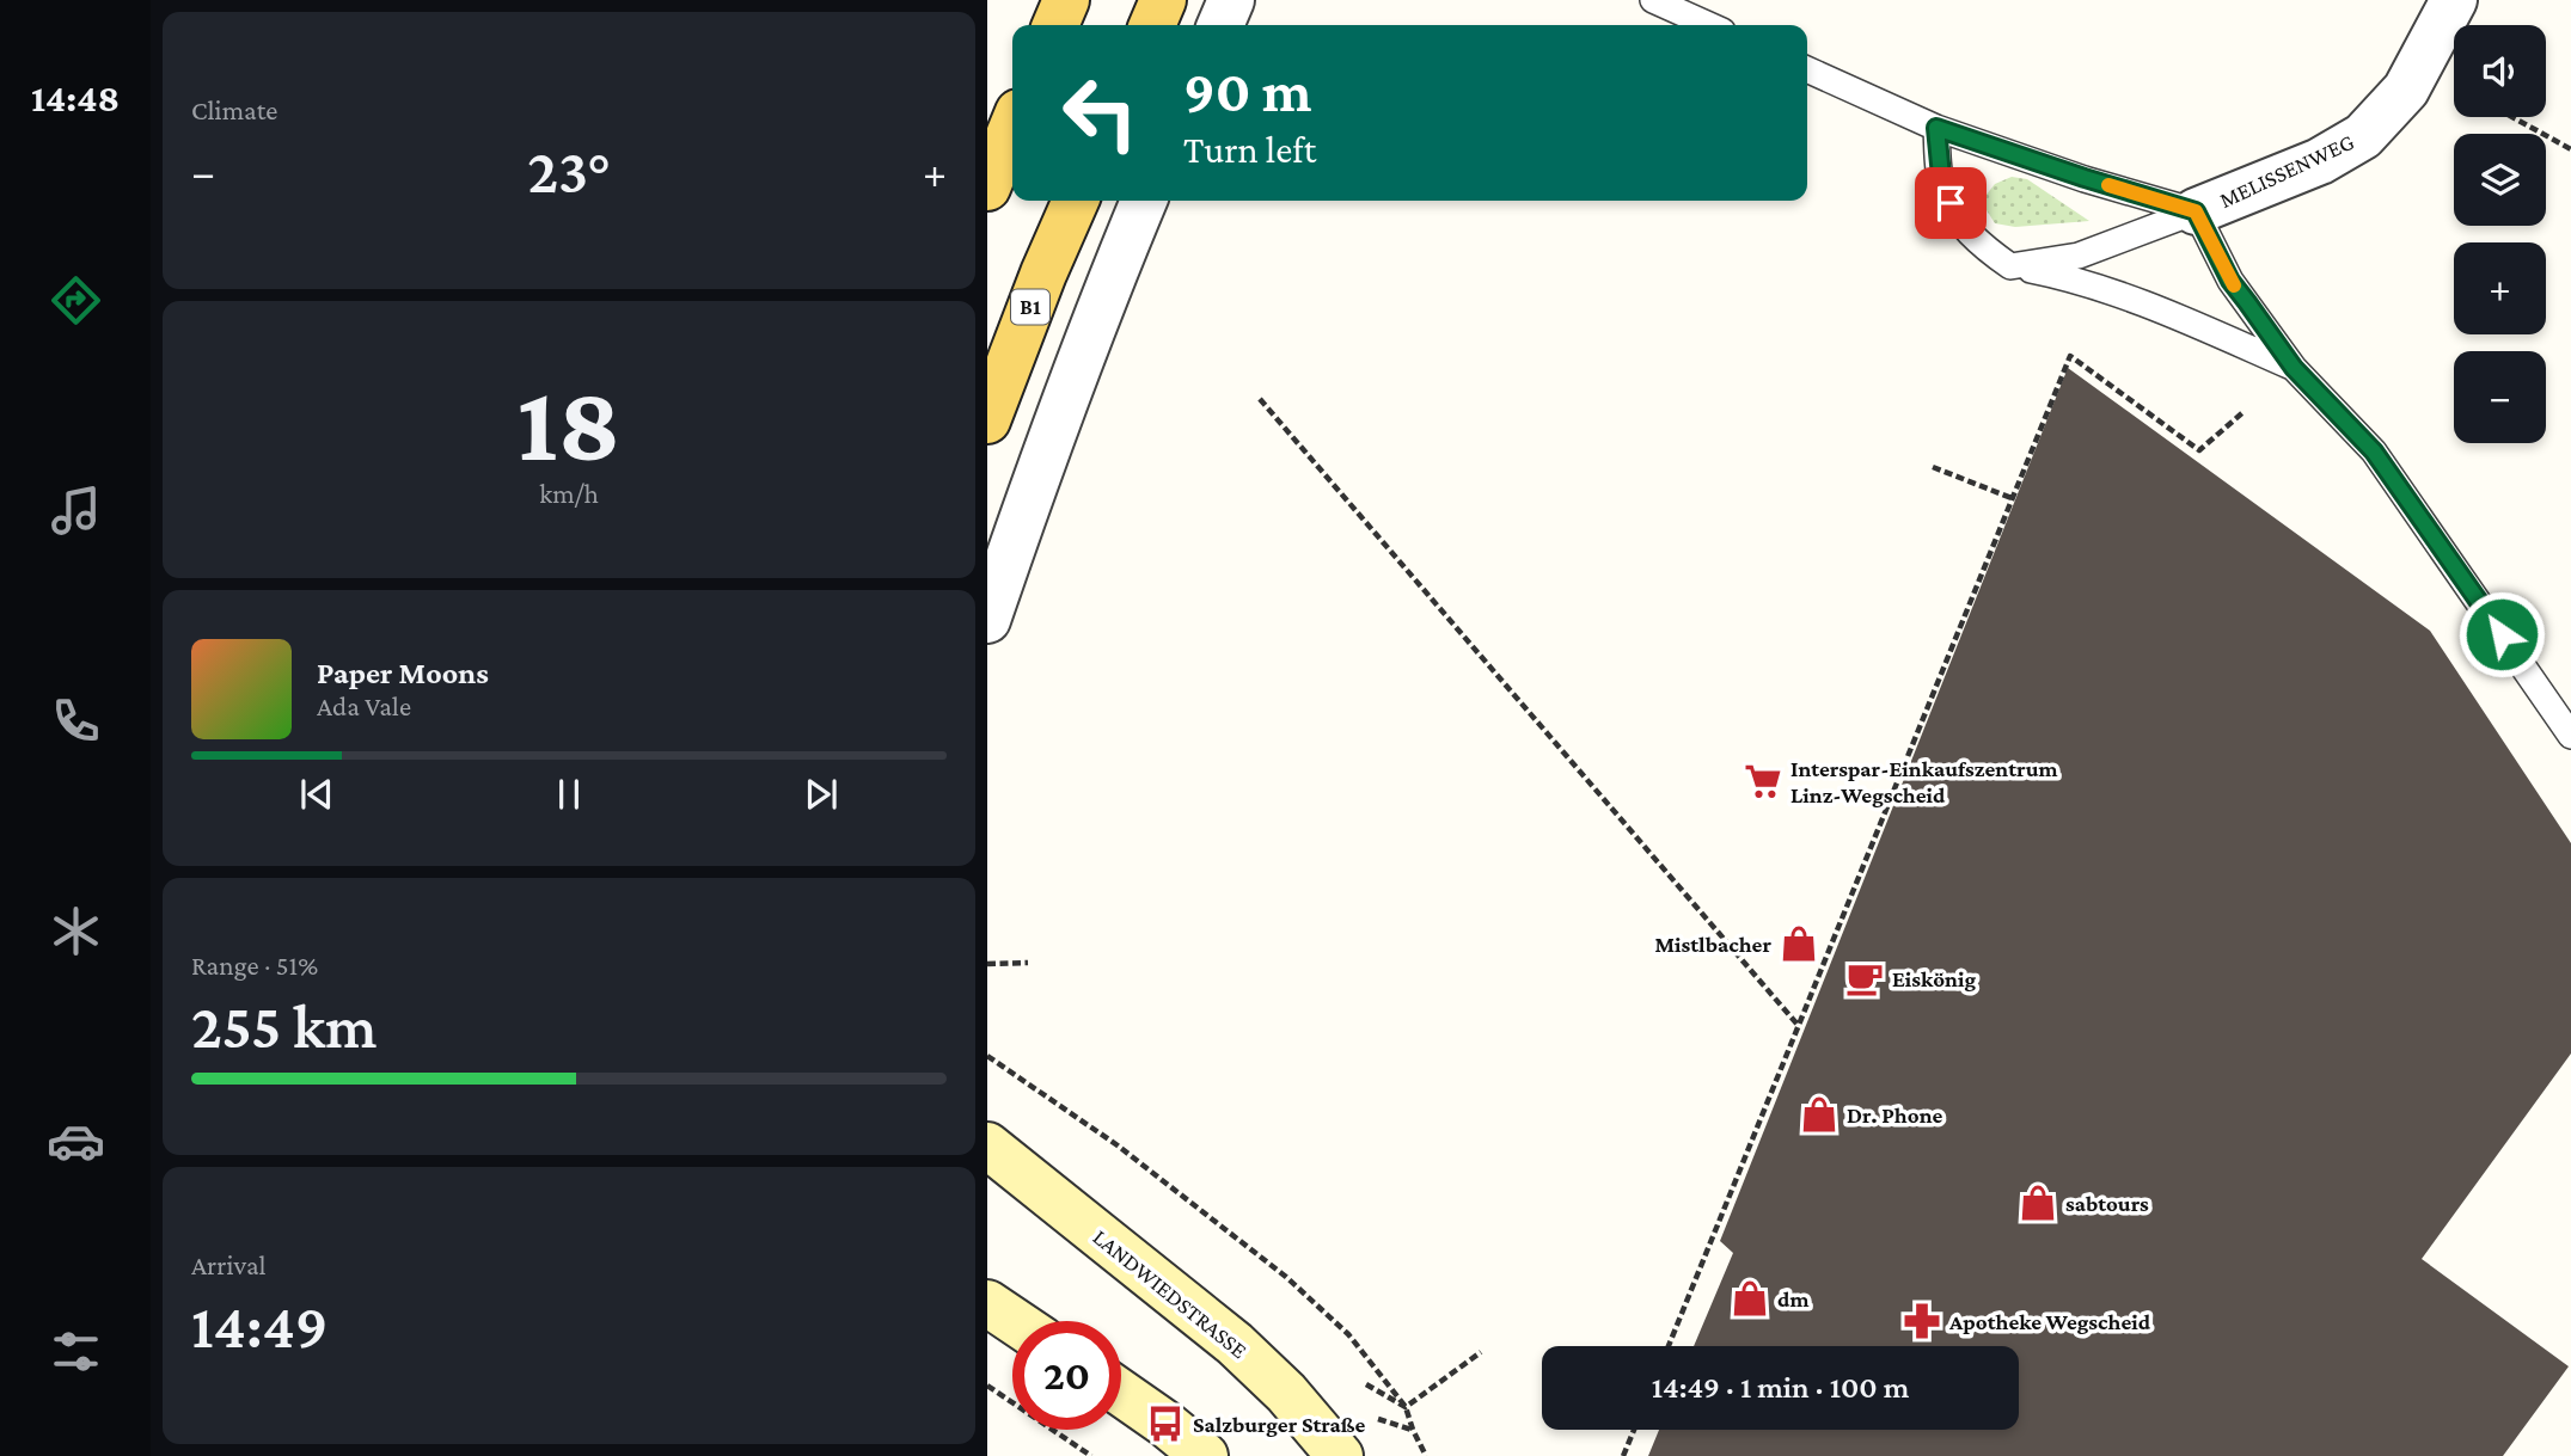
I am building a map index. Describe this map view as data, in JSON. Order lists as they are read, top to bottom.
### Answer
{
  "streets": {
    "main road": ["B1", "LANDWIEDSTRASSE"],
    "street": ["MELISSENWEG"]
  },
  "places": {
    "supermarket": ["Interspar-Einkaufszentrum Linz-Wegscheid"],
    "shop": [
      "Mistlbacher",
      "Dr. Phone",
      "sabtours",
      "dm"
    ],
    "cafe": ["Eiskönig"],
    "pharmacy": ["Apotheke Wegscheid"],
    "bus stop": ["Salzburger Straße"]
  },
  "page": {
    "tabs": "14:48",
    "tile": [
      "Climate",
      ["18", "km/h"],
      ["Range · 51%", "255 km"],
      ["Arrival", "14:49"]
    ],
    "map_buttons": ["+", "−"],
    "turn": ["90 m", "Turn left"],
    "heat": ["−", "23°", "+"],
    "song": ["Paper Moons", "Ada Vale"],
    "limit": "20",
    "trip": "14:49 · 1 min · 100 m"
  }
}
